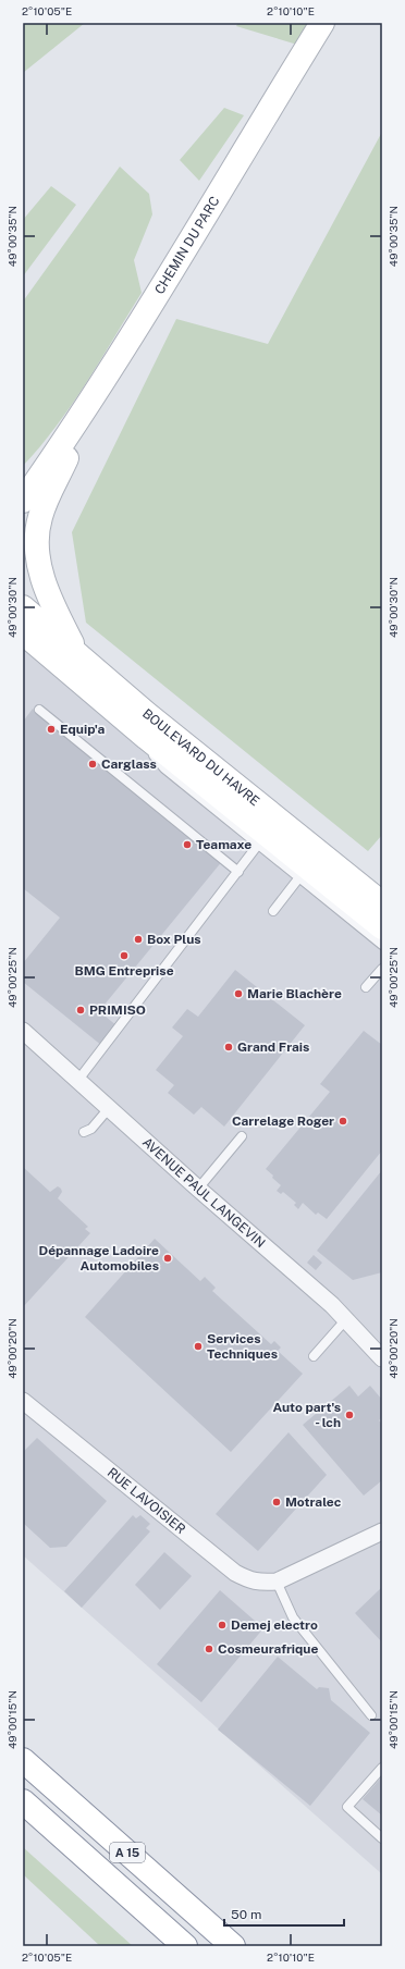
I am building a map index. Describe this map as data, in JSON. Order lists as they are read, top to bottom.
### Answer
{
  "streets": {
    "main road": ["CHEMIN DU PARC", "BOULEVARD DU HAVRE", "A 15"],
    "street": ["AVENUE PAUL LANGEVIN", "RUE LAVOISIER"]
  },
  "places": [
    "Equip'a",
    "Carglass",
    "Teamaxe",
    "Box Plus",
    "BMG Entreprise",
    "Marie Blachère",
    "PRIMISO",
    "Grand Frais",
    "Carrelage Roger",
    "Dépannage Ladoire Automobiles",
    "Services Techniques",
    "Auto part's - lch",
    "Motralec",
    "Demej electro",
    "Cosmeurafrique"
  ],
  "scale_bar": "50 m",
  "coordinates": [
    "2°10'05\"E",
    "2°10'10\"E",
    "49°00'35\"N",
    "49°00'30\"N",
    "49°00'25\"N",
    "49°00'20\"N",
    "49°00'15\"N"
  ]
}
